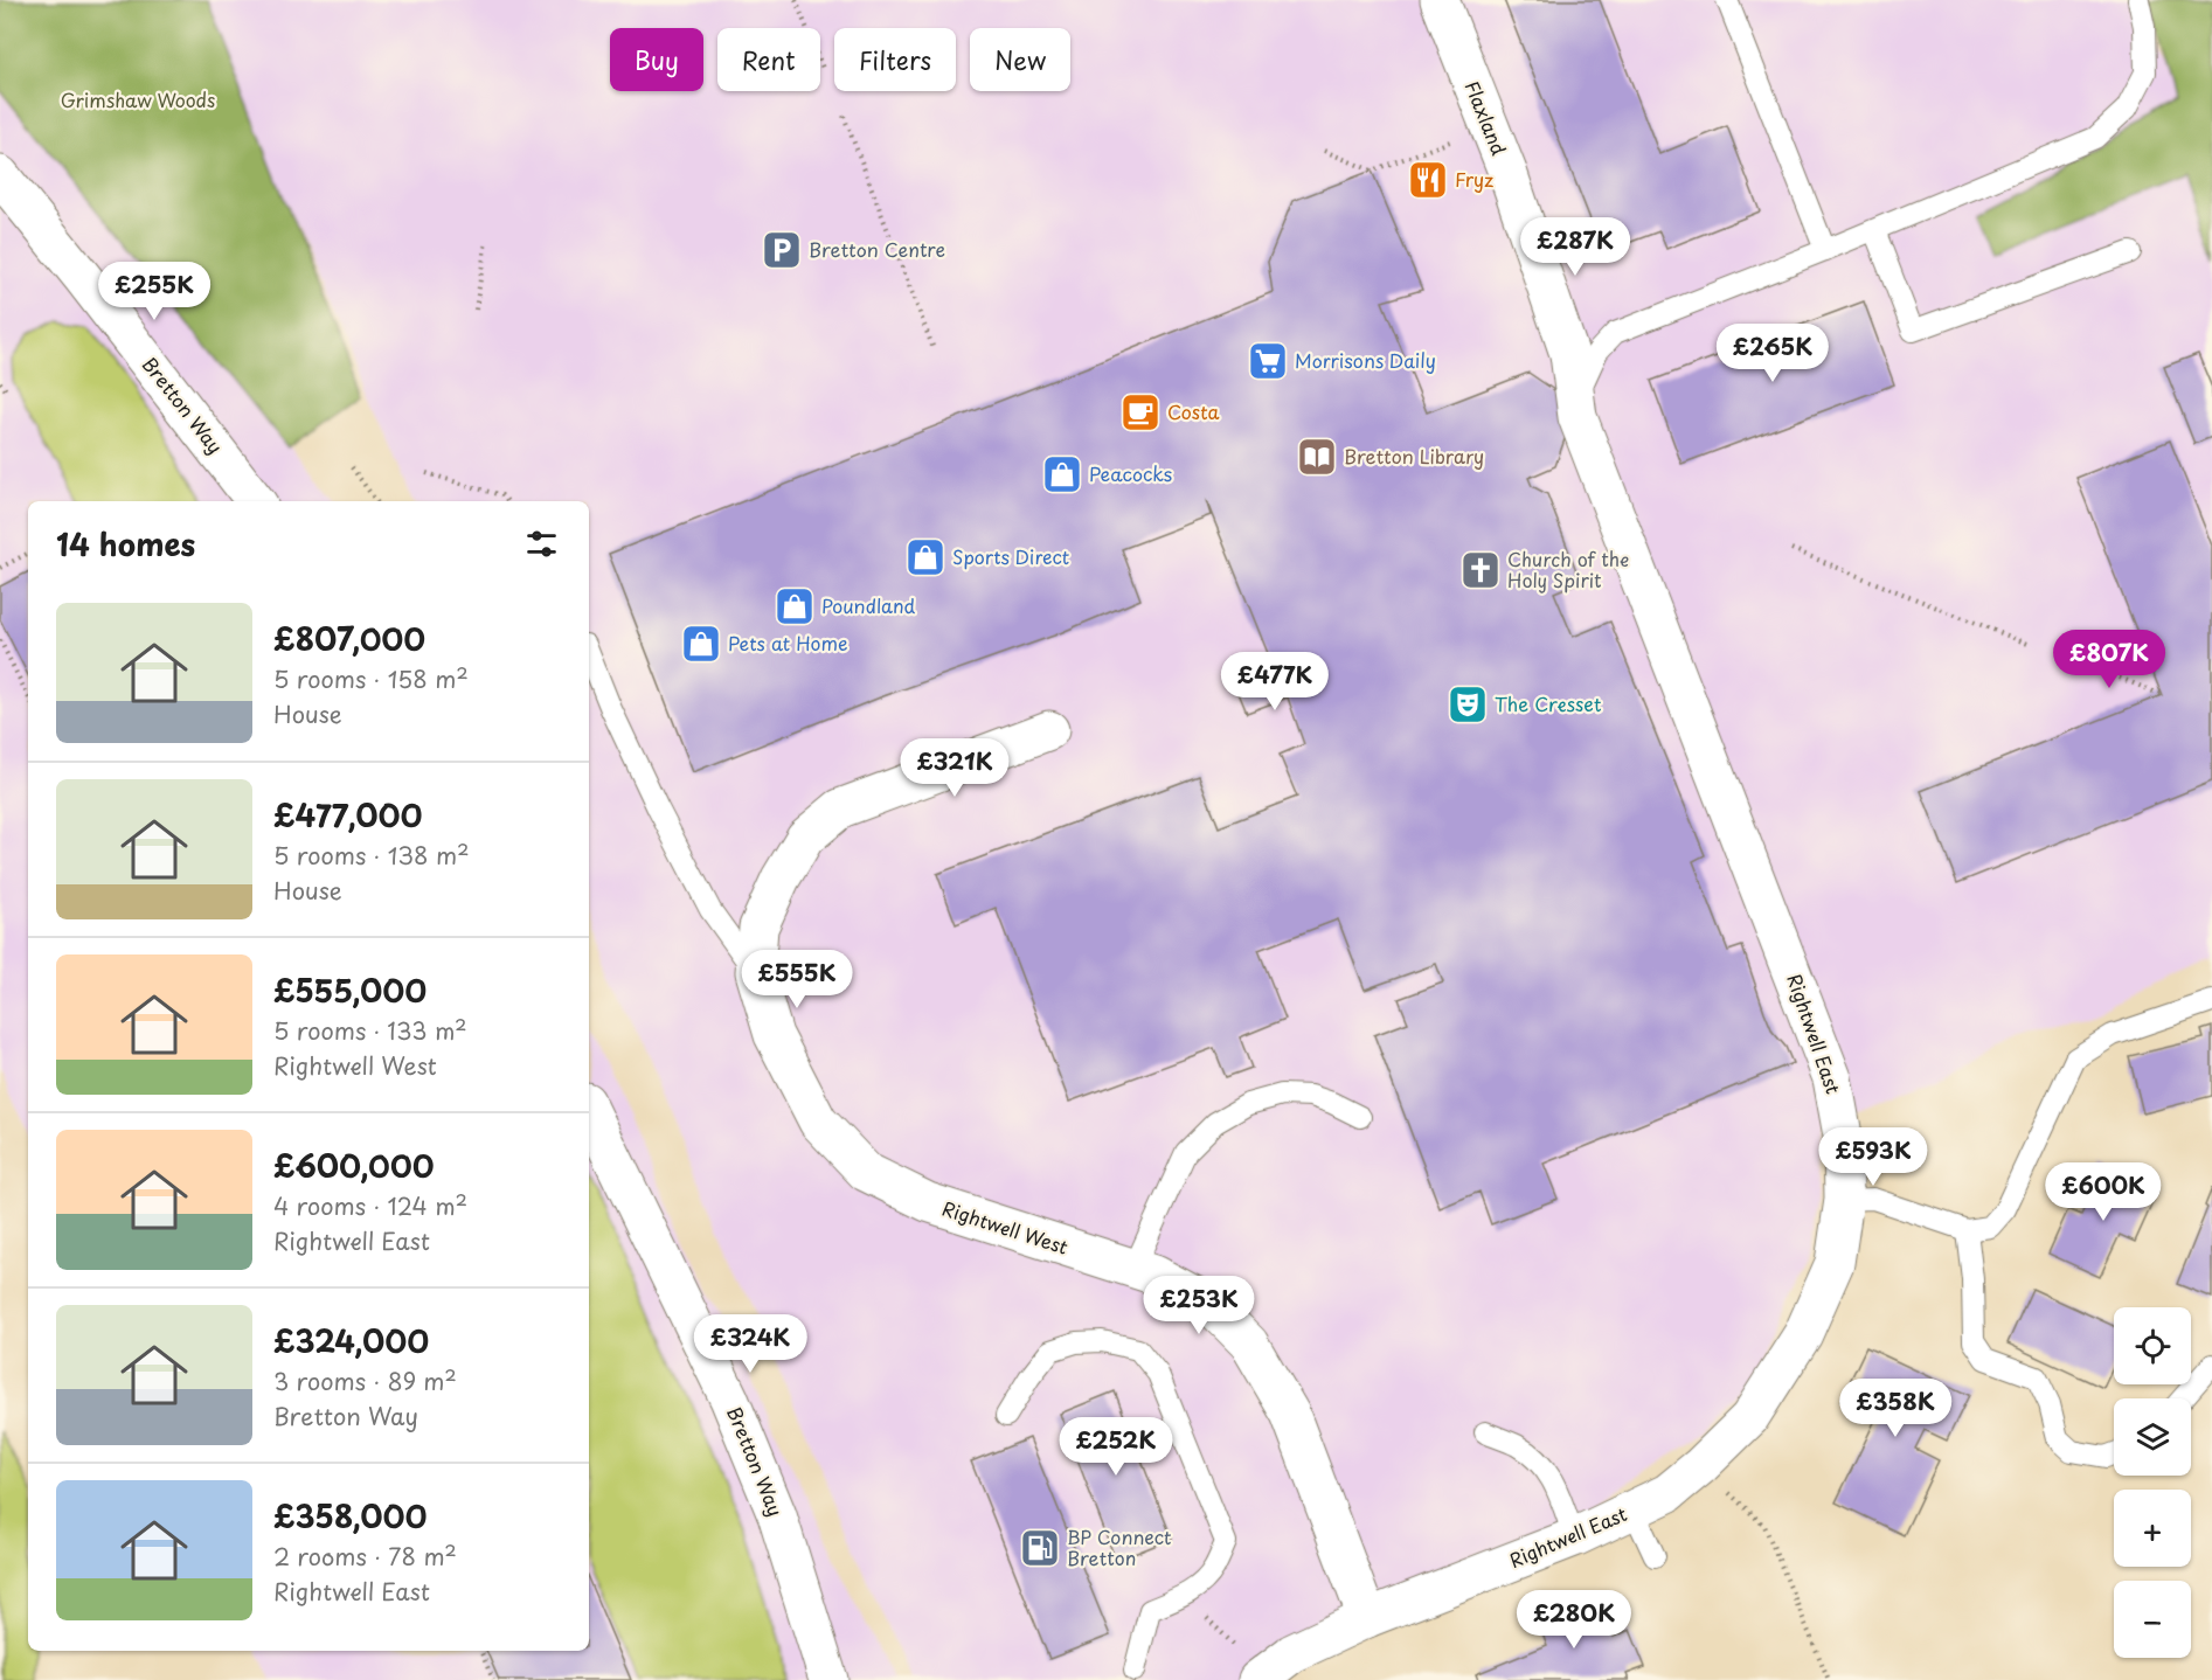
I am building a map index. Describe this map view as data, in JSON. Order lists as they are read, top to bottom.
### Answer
{
  "streets": {
    "street": [
      "Flaxland",
      "Bretton Way",
      "Rightwell East",
      "Rightwell West"
    ]
  },
  "crossings": [
    ["Flaxland", "Rightwell East"],
    ["Rightwell East", "Rightwell West"]
  ],
  "parks": ["Grimshaw Woods"],
  "places": {
    "restaurant": ["Fryz"],
    "parking": ["Bretton Centre"],
    "supermarket": ["Morrisons Daily"],
    "cafe": ["Costa"],
    "library": ["Bretton Library"],
    "shop": [
      "Peacocks",
      "Sports Direct",
      "Poundland",
      "Pets at Home"
    ],
    "church": ["Church of the Holy Spirit"],
    "theatre": ["The Cresset"],
    "fuel station": ["BP Connect Bretton"]
  },
  "page": {
    "chip": [
      "Buy",
      "Rent",
      "Filters",
      "New"
    ],
    "price": [
      "£287K",
      "£255K",
      "£265K",
      "£807K",
      "£477K",
      "£321K",
      "£555K",
      "£593K",
      "£600K",
      "£253K",
      "£324K",
      "£358K",
      "£252K",
      "£280K"
    ],
    "heading": "14 homes",
    "list": [
      {
        "name": "£807,000",
        "note": "5 rooms · 158 m² · House"
      },
      {
        "name": "£477,000",
        "note": "5 rooms · 138 m² · House"
      },
      {
        "name": "£555,000",
        "note": "5 rooms · 133 m² · Rightwell West"
      },
      {
        "name": "£600,000",
        "note": "4 rooms · 124 m² · Rightwell East"
      },
      {
        "name": "£324,000",
        "note": "3 rooms · 89 m² · Bretton Way"
      },
      {
        "name": "£358,000",
        "note": "2 rooms · 78 m² · Rightwell East"
      }
    ],
    "map_buttons": ["+", "−"]
  }
}
